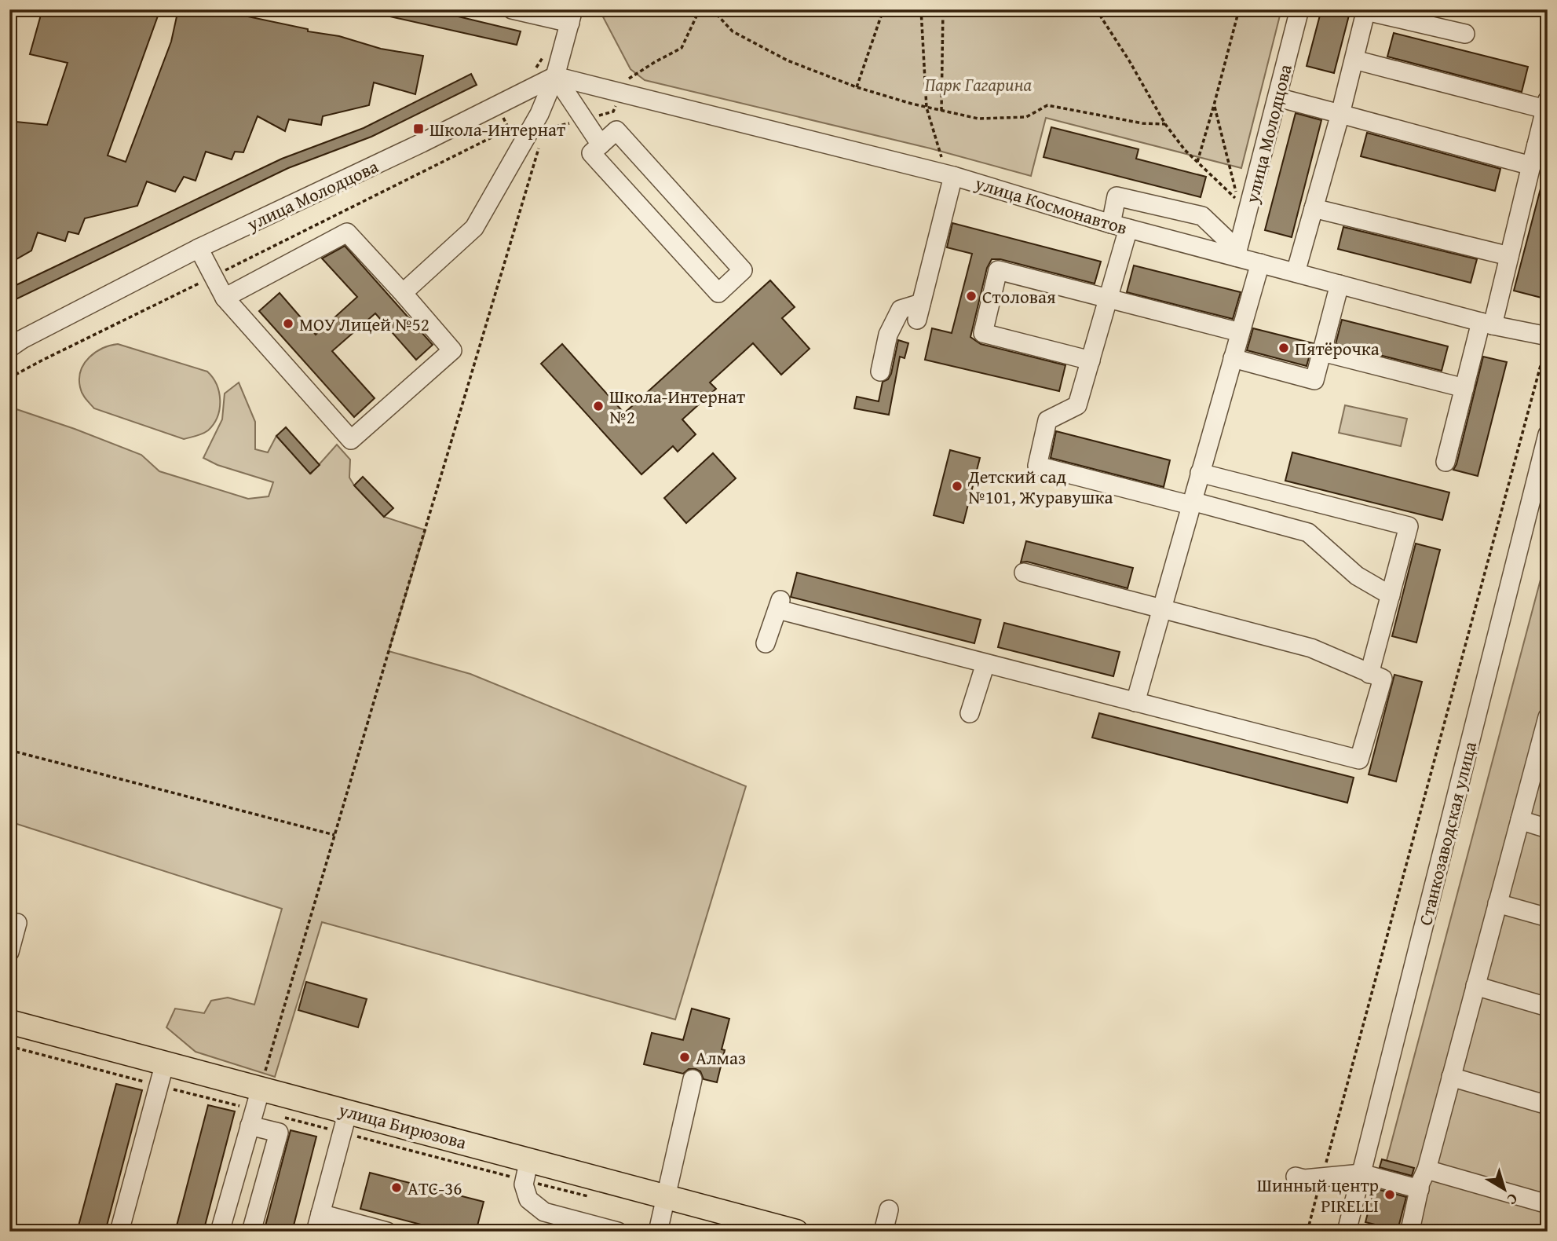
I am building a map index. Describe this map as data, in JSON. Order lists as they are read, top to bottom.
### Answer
{
  "streets": {
    "main road": ["улица Бирюзова"],
    "street": ["улица Молодцова", "улица Космонавтов", "Станкозаводская улица"]
  },
  "crossings": [
    ["улица Молодцова", "улица Космонавтов"]
  ],
  "parks": ["Парк Гагарина"],
  "places": {
    "transit": ["Школа-Интернат"],
    "other": [
      "Столовая",
      "МОУ Лицей №52",
      "Пятёрочка",
      "Школа-Интернат №2",
      "Детский сад №101, Журавушка",
      "Алмаз",
      "АТС-36",
      "Шинный центр PIRELLI"
    ]
  },
  "north": "bottom right"
}
